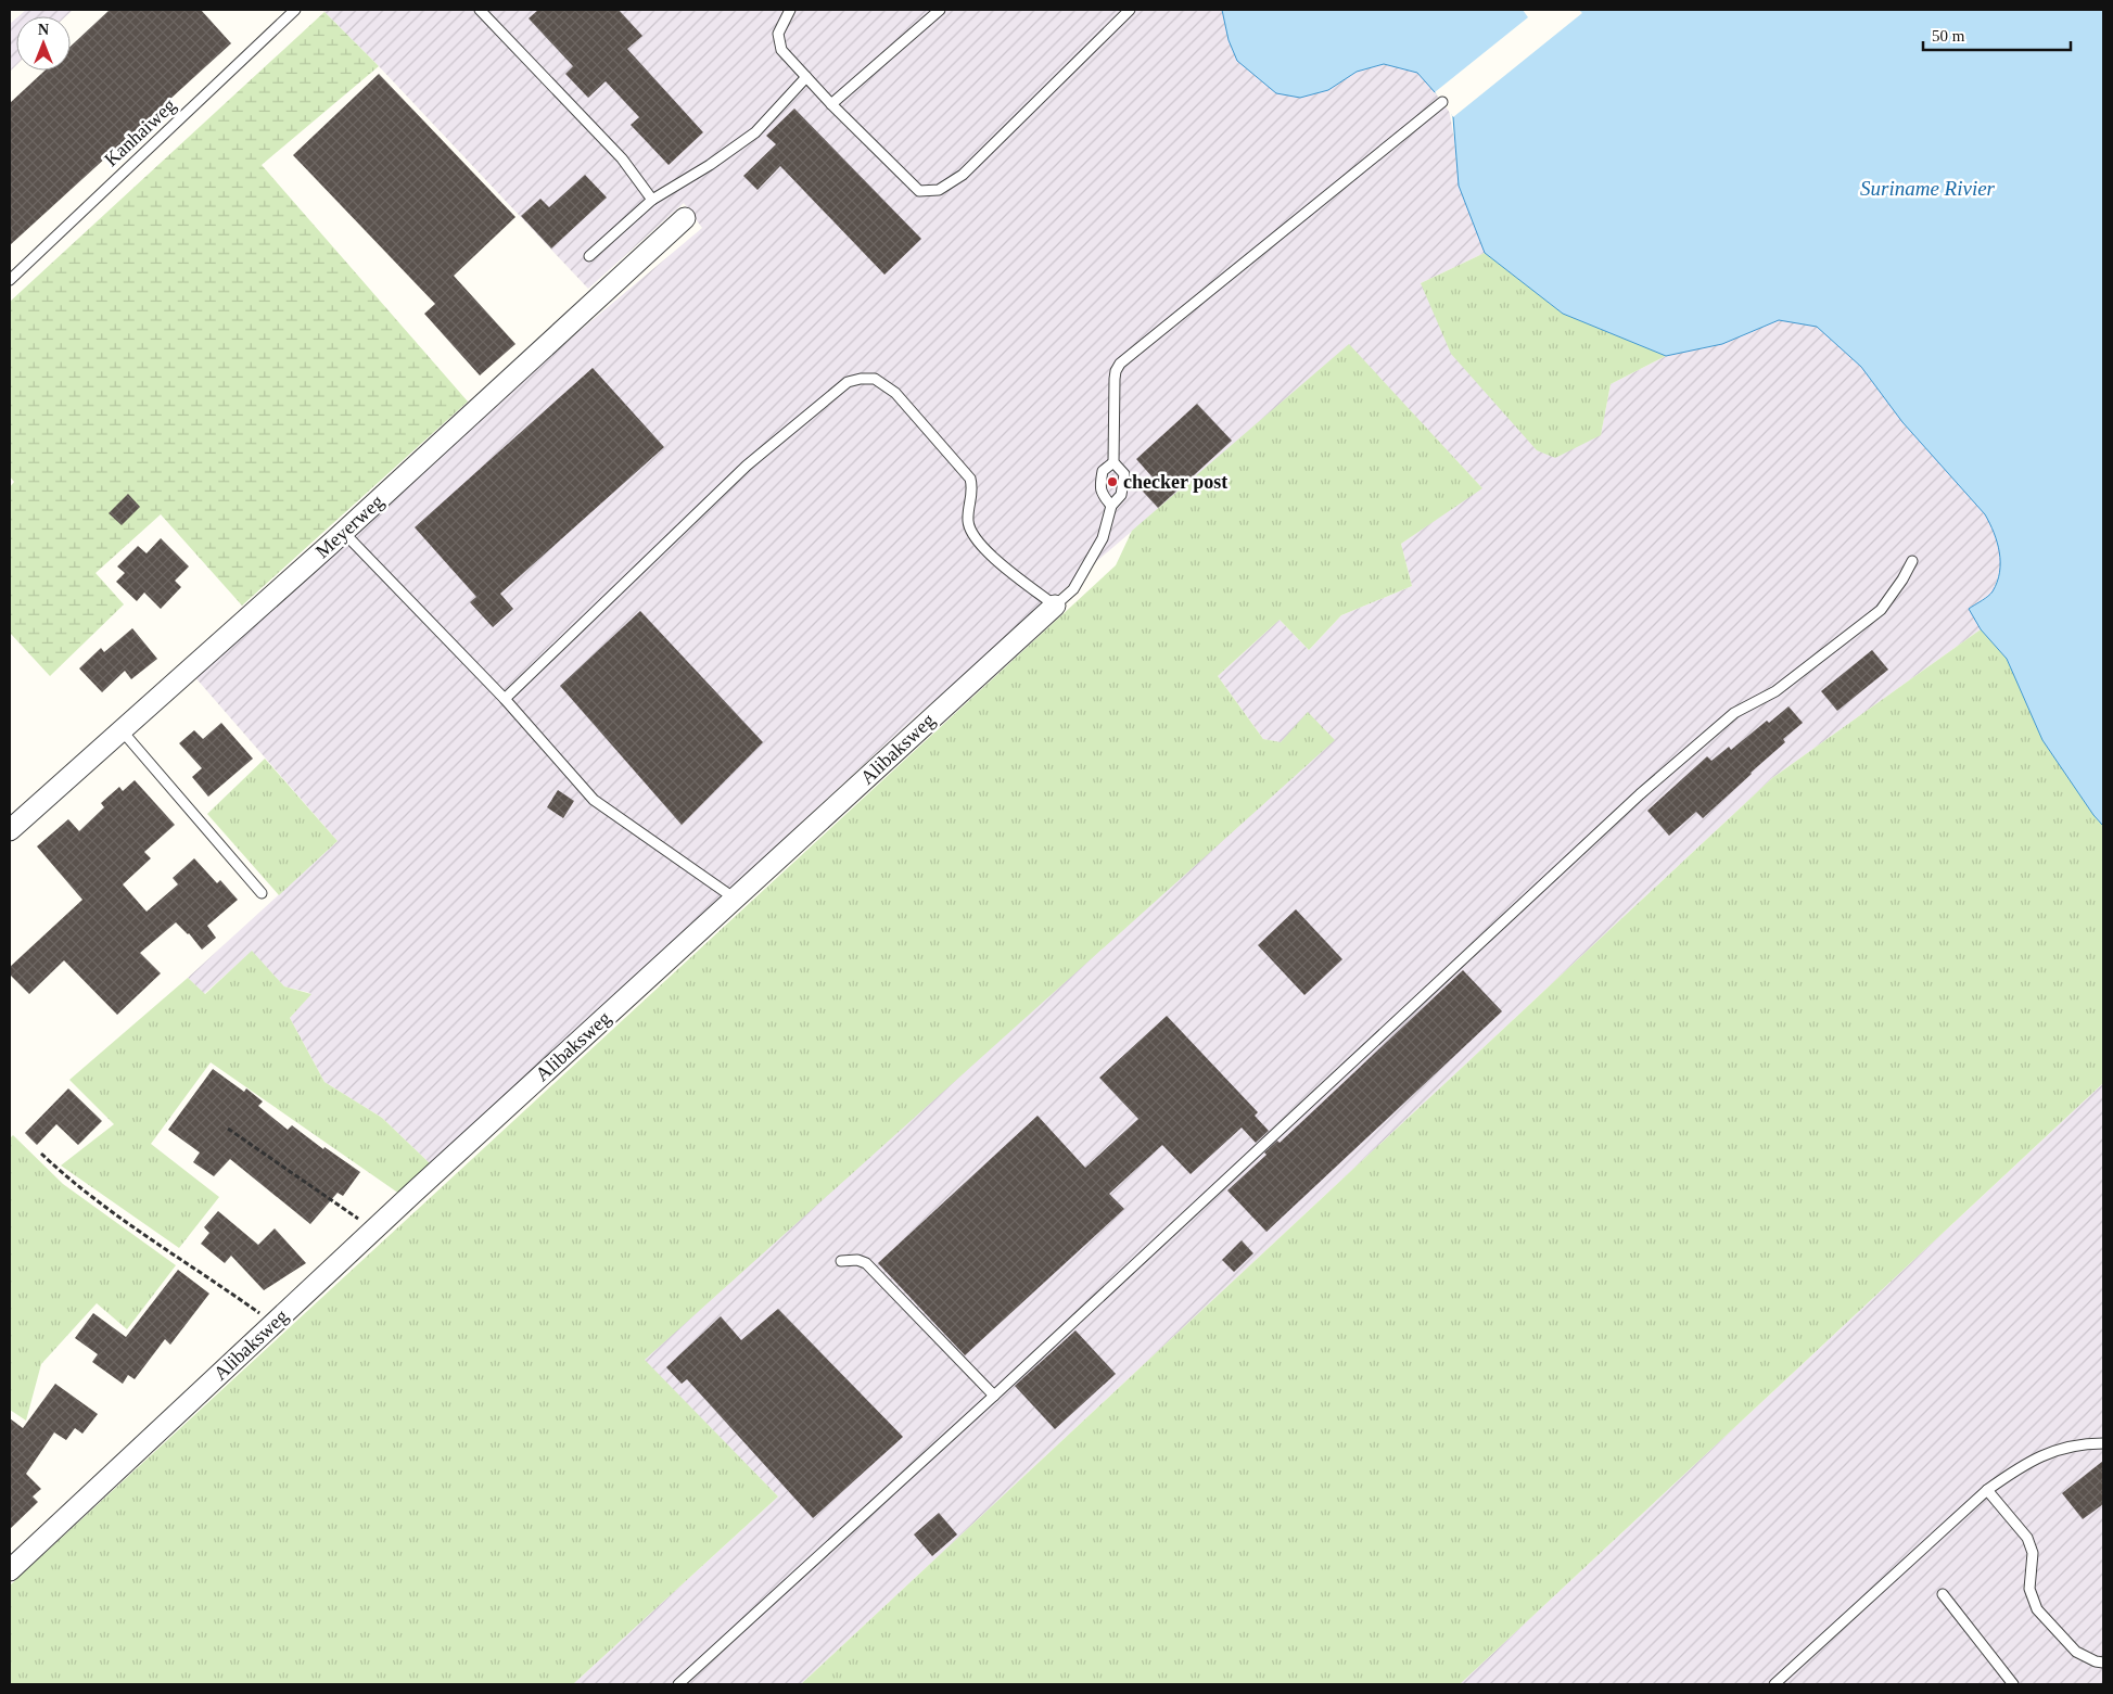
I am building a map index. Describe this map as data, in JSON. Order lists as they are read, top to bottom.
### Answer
{
  "streets": {
    "street": ["Meyerweg", "Alibaksweg"],
    "lane": ["Kanhaiweg"]
  },
  "water": ["Suriname Rivier"],
  "places": ["checker post"],
  "scale_bar": "50 m",
  "north": "top"
}
